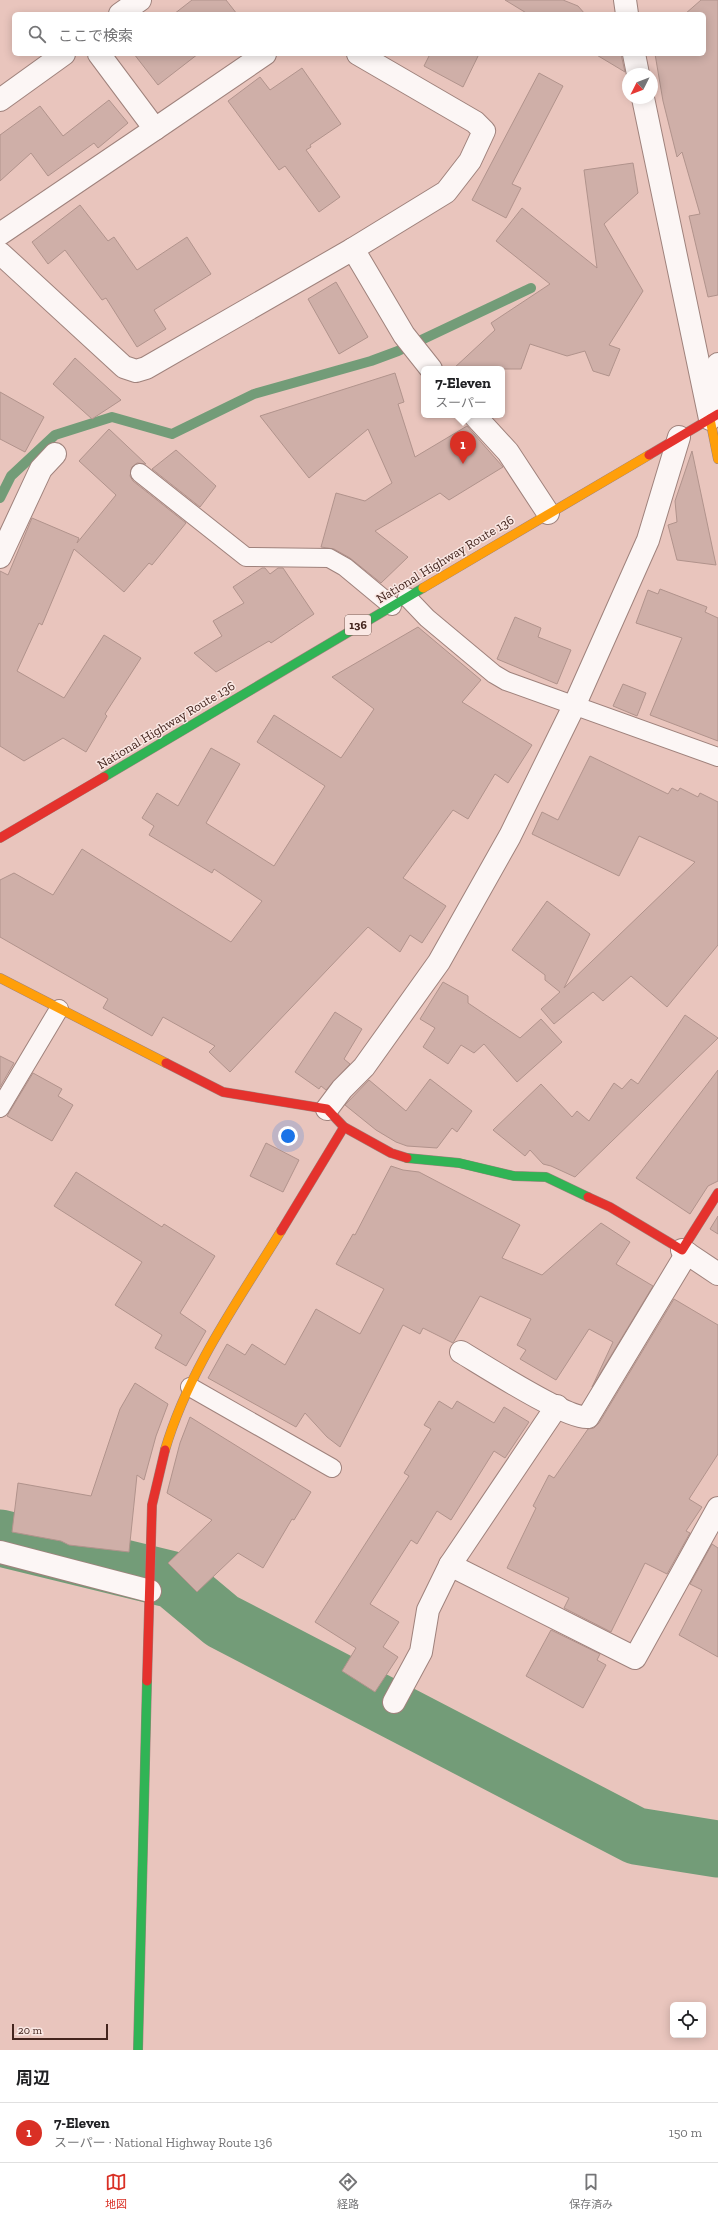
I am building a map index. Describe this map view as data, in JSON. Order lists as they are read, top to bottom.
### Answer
{
  "streets": {
    "main road": ["National Highway Route 136", "136"]
  },
  "scale_bar": "20 m",
  "north": "bottom left",
  "page": {
    "search": "ここで検索",
    "popup": ["7-Eleven", "スーパー"],
    "pins": "1",
    "scale": "20 m",
    "heading": "周辺",
    "list": [
      {
        "mark": "1",
        "name": "7-Eleven",
        "note": "スーパー · National Highway Route 136",
        "value": "150 m"
      }
    ],
    "nav": ["地図", "経路", "保存済み"]
  }
}
